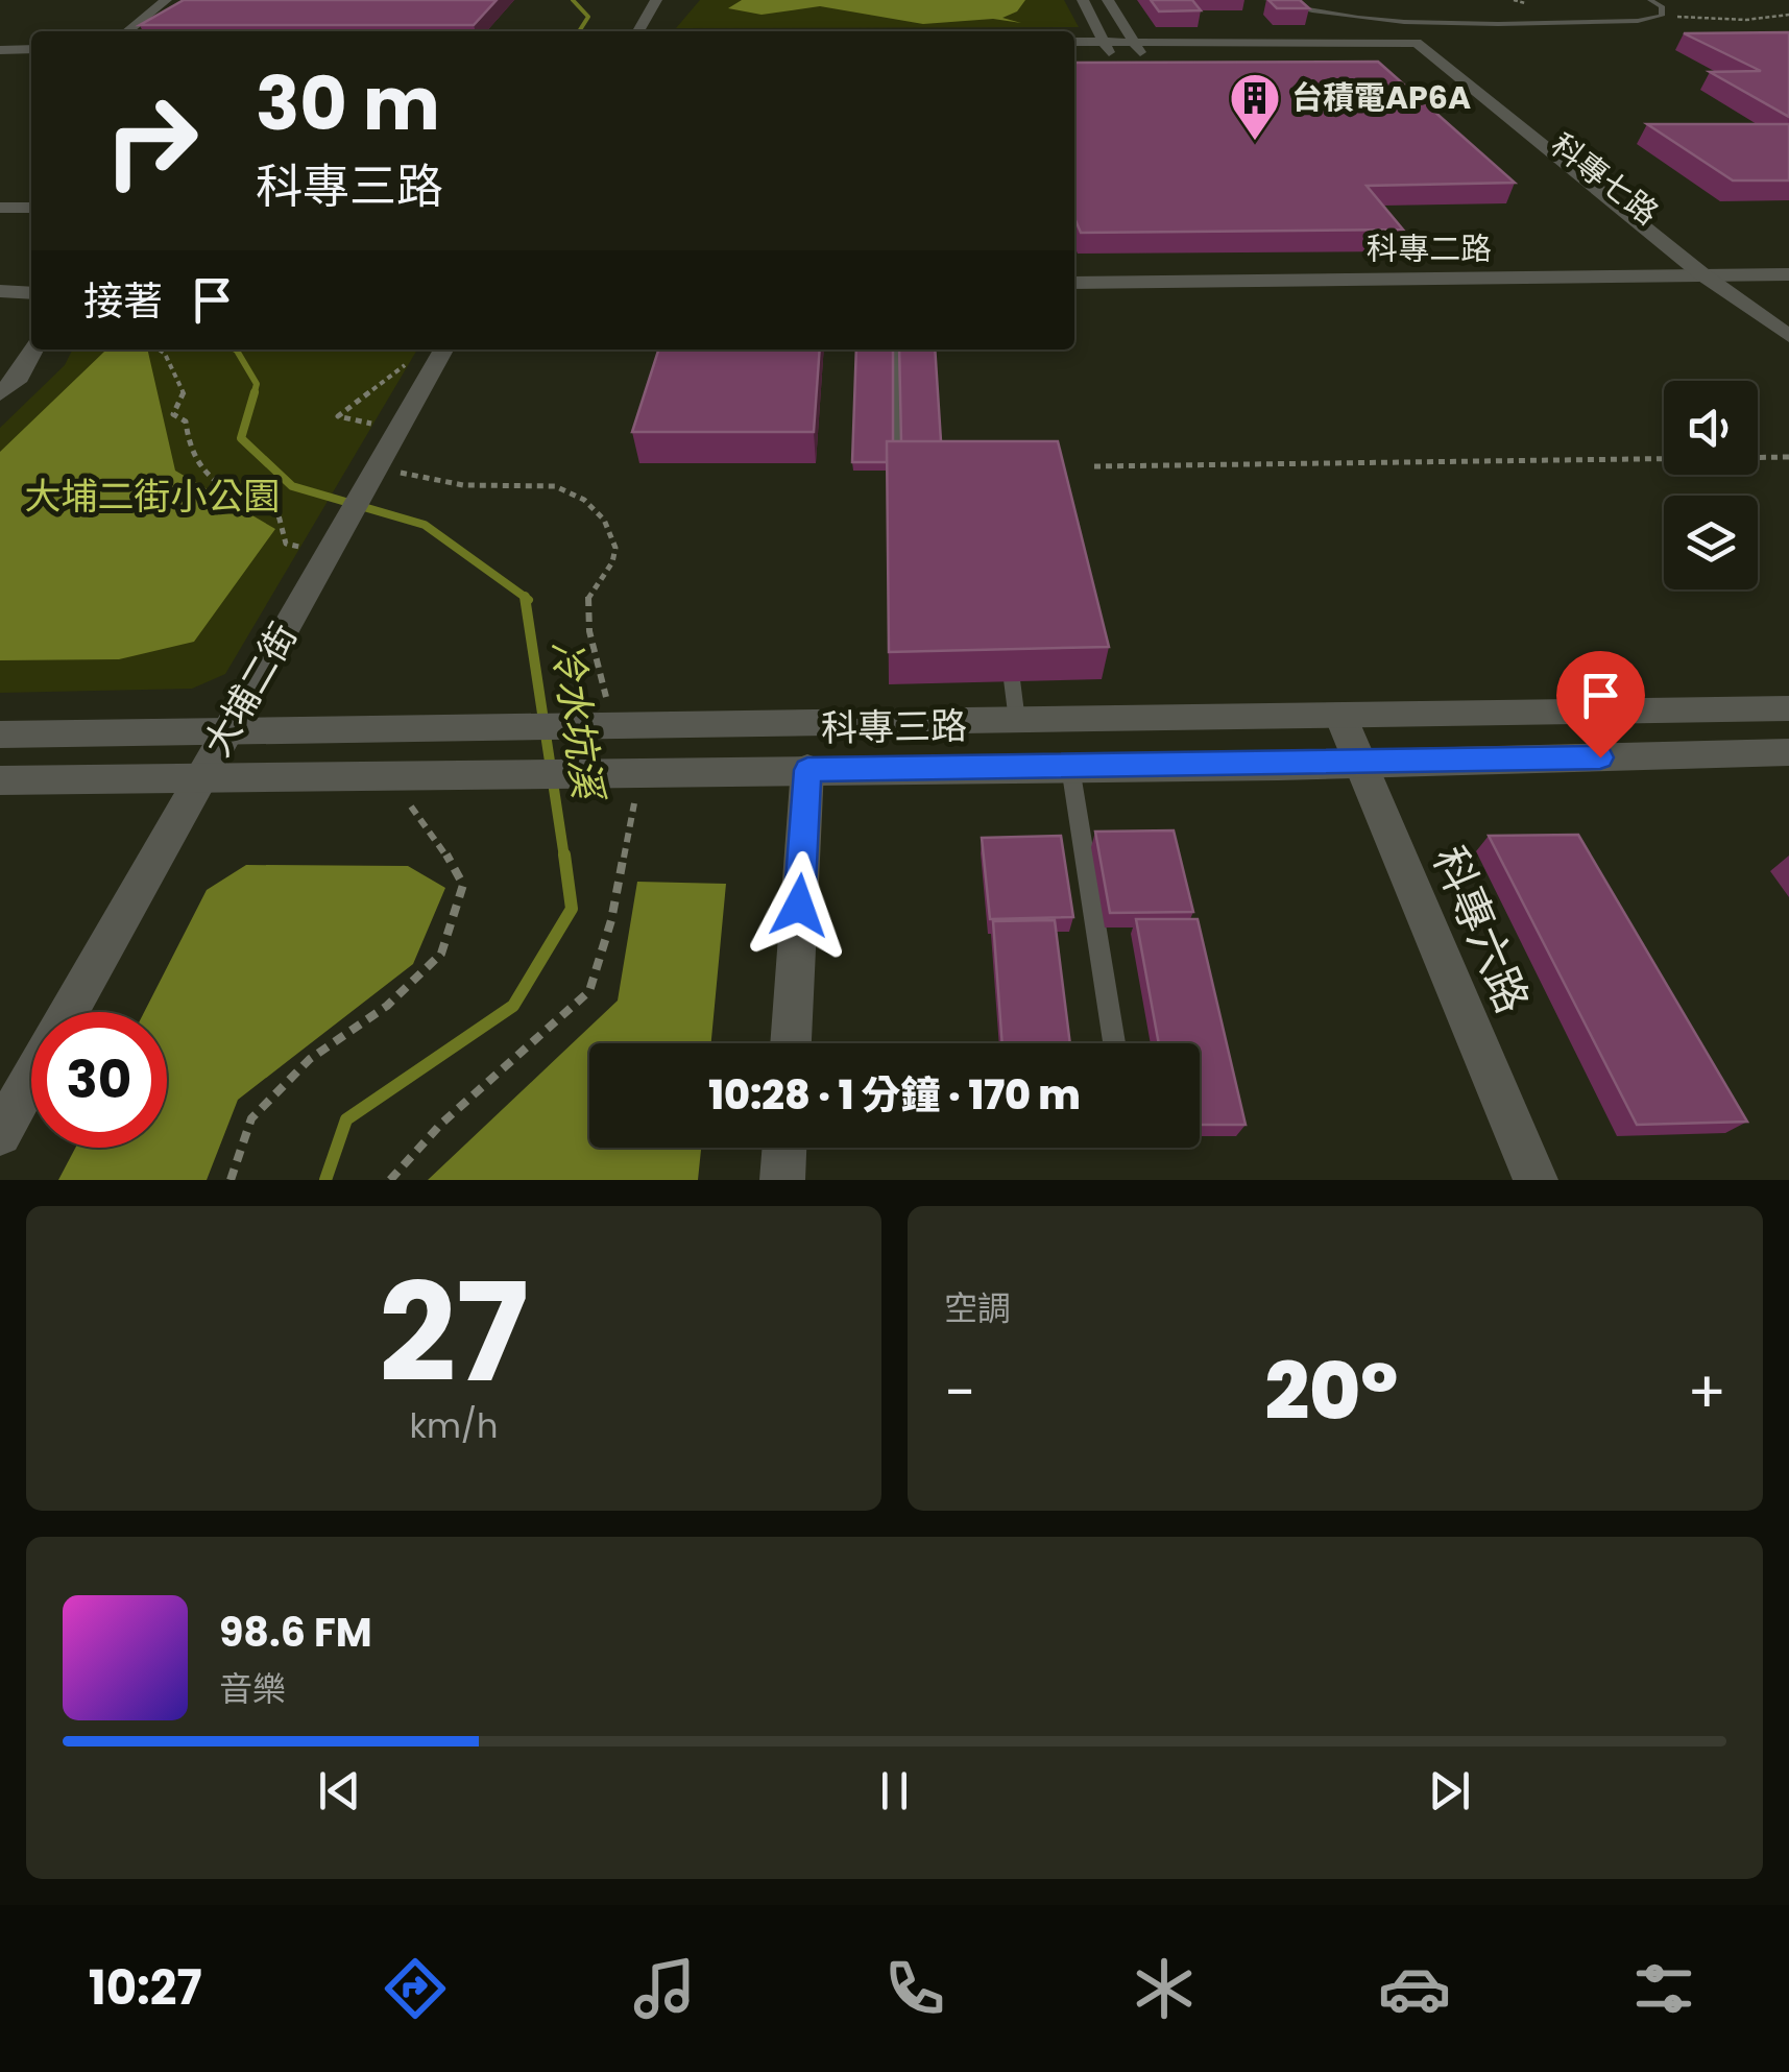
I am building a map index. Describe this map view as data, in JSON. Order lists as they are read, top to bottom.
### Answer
{
  "streets": {
    "street": [
      "科專七路",
      "科專二路",
      "大埔二街",
      "科專三路",
      "科專六路"
    ]
  },
  "crossings": [
    ["科專七路", "科專二路"],
    ["大埔二街", "科專三路"],
    ["科專三路", "科專六路"]
  ],
  "water": ["冷水坑溪"],
  "parks": ["大埔二街小公園"],
  "places": {
    "building": ["台積電AP6A"]
  },
  "page": {
    "turn": ["30 m", "科專三路"],
    "then": "接著",
    "limit": "30",
    "trip": "10:28 · 1 分鐘 · 170 m",
    "tile": [
      ["27", "km/h"],
      "空調"
    ],
    "heat": ["−", "20°", "+"],
    "song": ["98.6 FM", "音樂"],
    "tabs": "10:27"
  }
}
